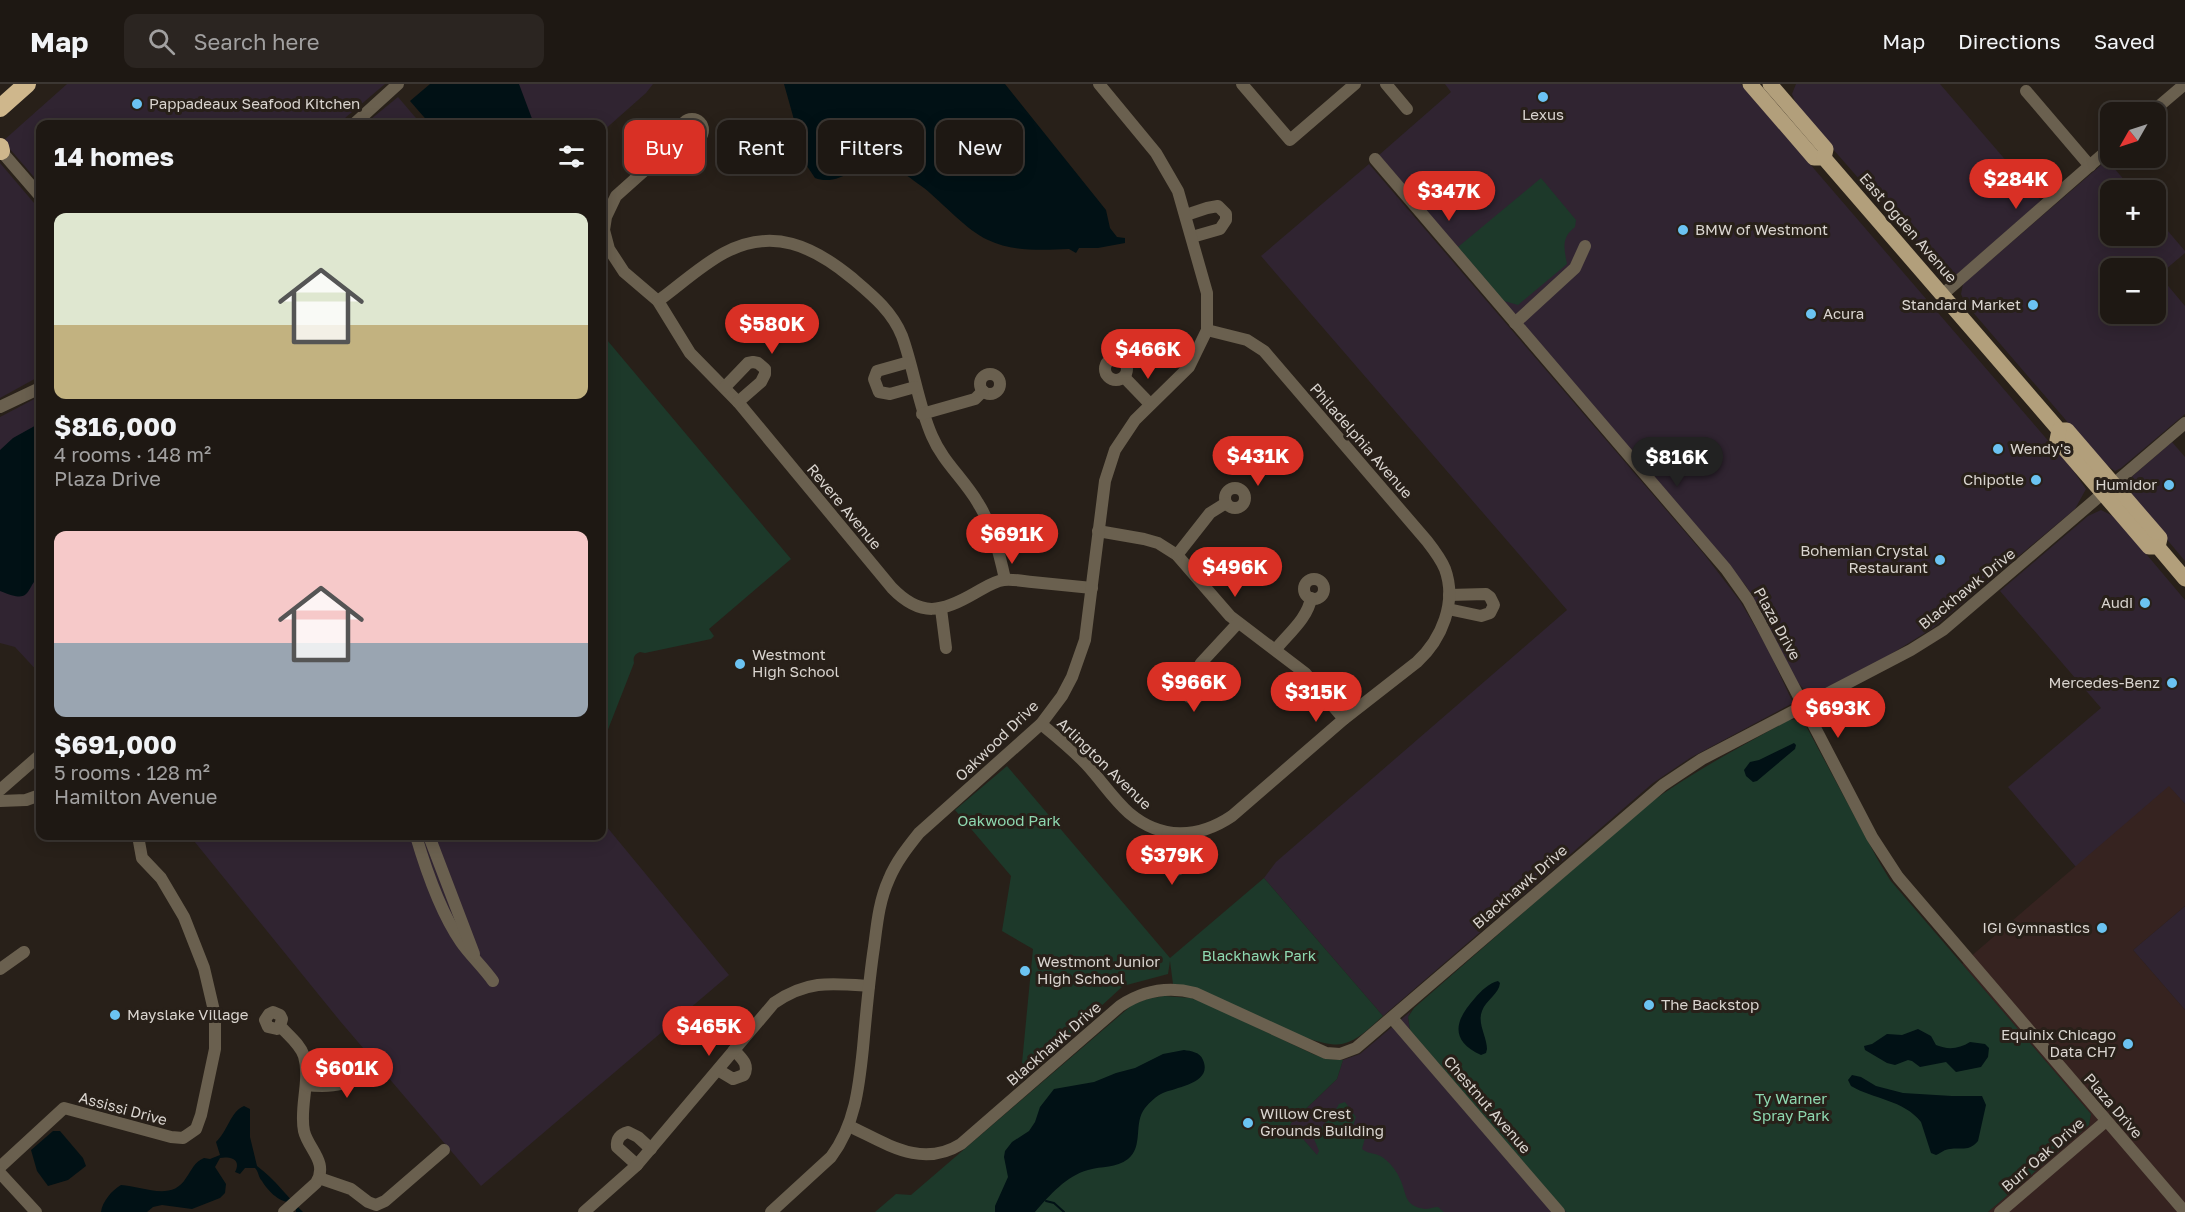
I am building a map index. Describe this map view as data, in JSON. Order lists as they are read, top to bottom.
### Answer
{
  "streets": {
    "main road": ["East Ogden Avenue"],
    "street": [
      "Philadelphia Avenue",
      "Revere Avenue",
      "Blackhawk Drive",
      "Plaza Drive",
      "Oakwood Drive",
      "Arlington Avenue",
      "Chestnut Avenue",
      "Assissi Drive",
      "Burr Oak Drive"
    ]
  },
  "crossings": [
    ["East Ogden Avenue", "Blackhawk Drive"],
    ["Philadelphia Avenue", "Oakwood Drive"],
    ["Philadelphia Avenue", "Arlington Avenue"],
    ["Blackhawk Drive", "Plaza Drive"],
    ["Blackhawk Drive", "Oakwood Drive"],
    ["Blackhawk Drive", "Chestnut Avenue"],
    ["Plaza Drive", "Burr Oak Drive"],
    ["Oakwood Drive", "Arlington Avenue"]
  ],
  "parks": ["Oakwood Park", "Blackhawk Park", "Ty Warner Spray Park"],
  "places": [
    "Lexus",
    "Pappadeaux Seafood Kitchen",
    "BMW of Westmont",
    "Standard Market",
    "Acura",
    "Wendy's",
    "Chipotle",
    "Humidor",
    "Bohemian Crystal Restaurant",
    "Audi",
    "Westmont High School",
    "Mercedes-Benz",
    "IGI Gymnastics",
    "Westmont Junior High School",
    "The Backstop",
    "Mayslake Village",
    "Equinix Chicago Data CH7",
    "Willow Crest Grounds Building"
  ],
  "north": "bottom left",
  "page": {
    "header": "Map",
    "search": "Search here",
    "nav": ["Map", "Directions", "Saved"],
    "map_buttons": ["+", "−"],
    "chip": [
      "Buy",
      "Rent",
      "Filters",
      "New"
    ],
    "heading": "14 homes",
    "price": [
      "$284K",
      "$347K",
      "$580K",
      "$466K",
      "$431K",
      "$816K",
      "$691K",
      "$496K",
      "$966K",
      "$315K",
      "$693K",
      "$379K",
      "$465K",
      "$601K"
    ],
    "list": [
      {
        "name": "$816,000",
        "note": "4 rooms · 148 m² · Plaza Drive"
      },
      {
        "name": "$691,000",
        "note": "5 rooms · 128 m² · Hamilton Avenue"
      }
    ]
  }
}
